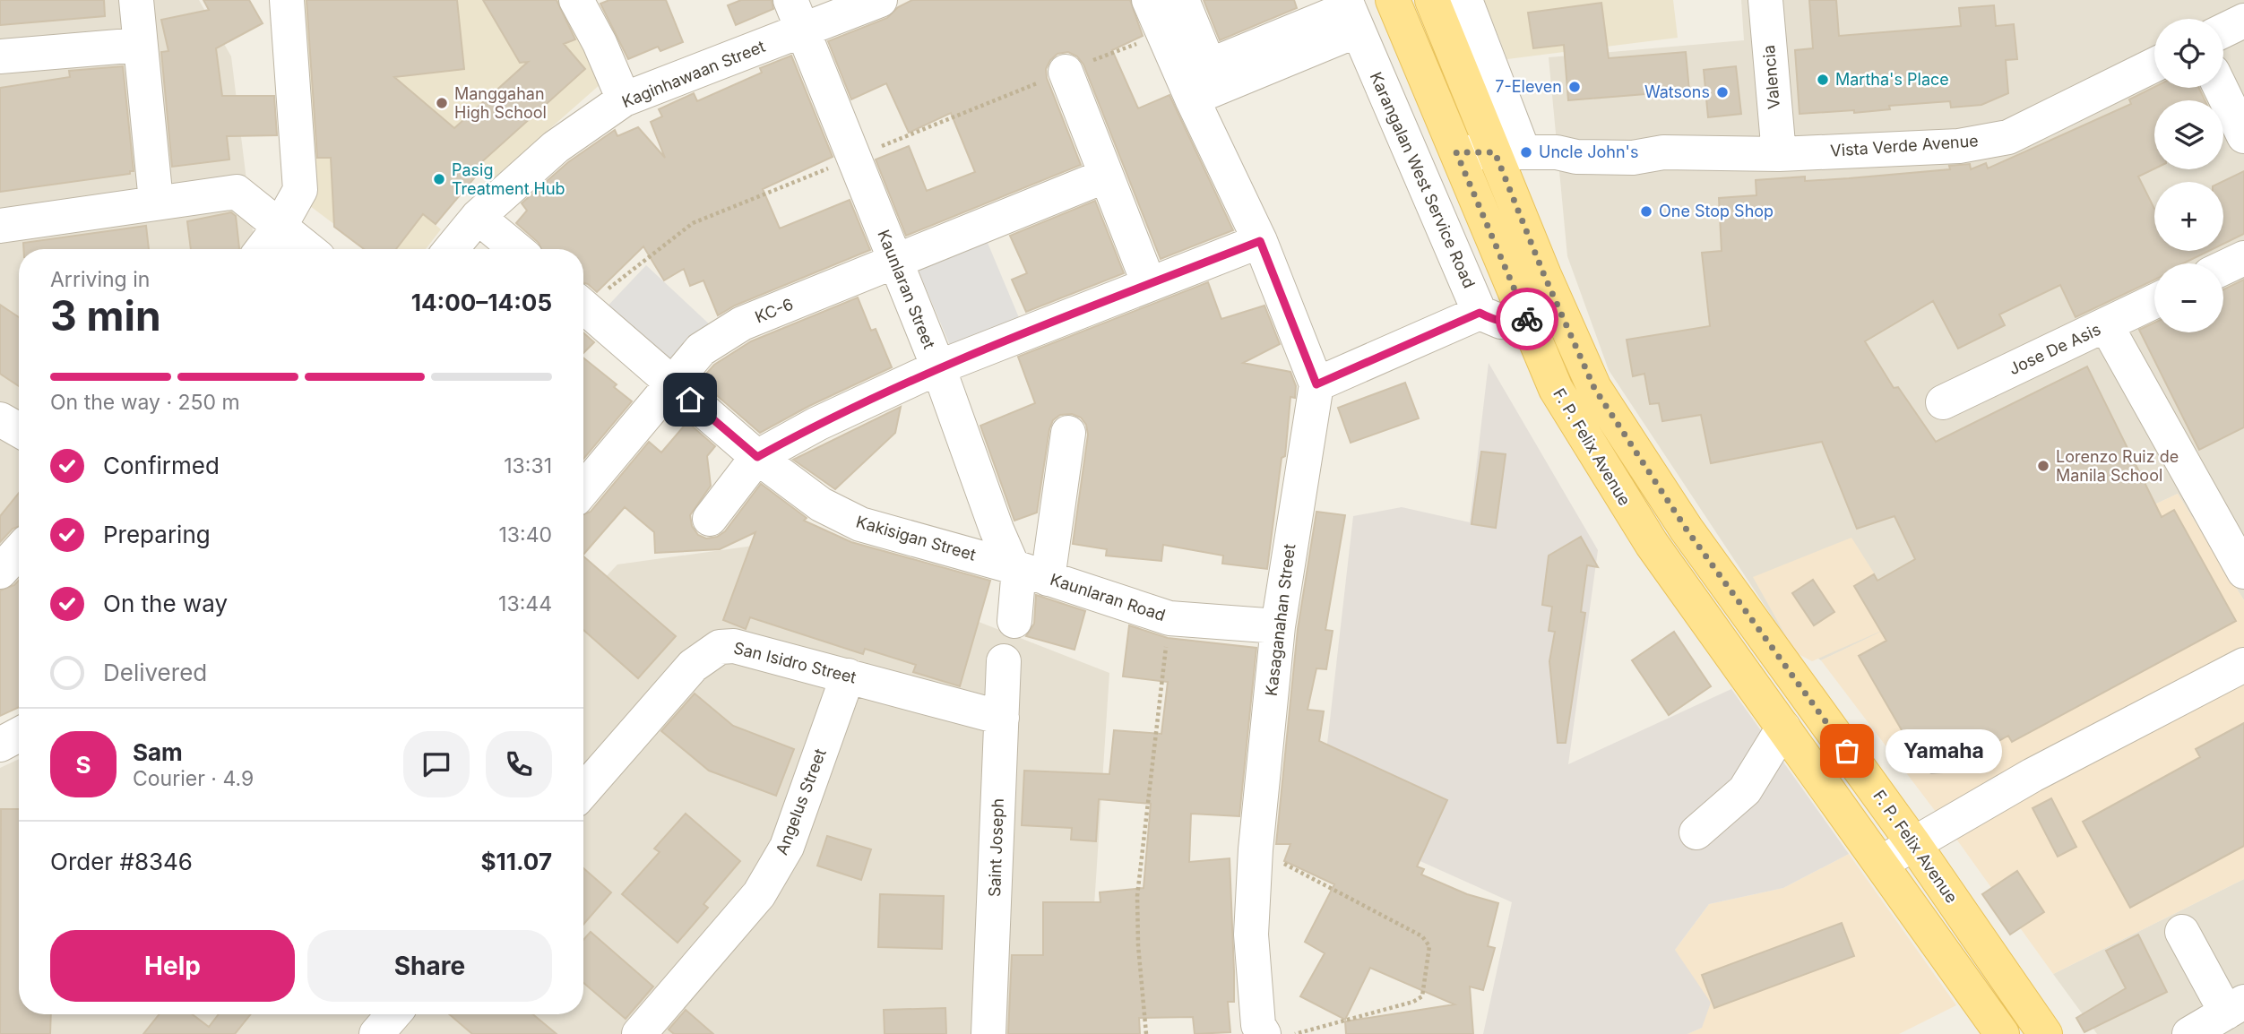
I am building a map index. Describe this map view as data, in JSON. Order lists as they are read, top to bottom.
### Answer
{
  "streets": {
    "main road": ["F. P. Felix Avenue"],
    "street": [
      "Kaginhawaan Street",
      "Valencia",
      "Vista Verde Avenue",
      "Karangalan West Service Road",
      "Kaunlaran Street",
      "KC-6",
      "Jose De Asis",
      "Kakisigan Street",
      "Kaunlaran Road",
      "Kasaganahan Street",
      "San Isidro Street",
      "Angelus Street",
      "Saint Joseph"
    ]
  },
  "crossings": [
    ["Kaginhawaan Street", "Kaunlaran Street"],
    ["Valencia", "Vista Verde Avenue"],
    ["Vista Verde Avenue", "F. P. Felix Avenue"],
    ["Kaunlaran Street", "KC-6"],
    ["Kaunlaran Street", "Kakisigan Street"],
    ["Kaunlaran Street", "Kaunlaran Road"],
    ["KC-6", "Kakisigan Street"],
    ["Kakisigan Street", "Kaunlaran Road"],
    ["Kaunlaran Road", "Kasaganahan Street"],
    ["San Isidro Street", "Angelus Street"],
    ["San Isidro Street", "Saint Joseph"]
  ],
  "places": [
    "Martha's Place",
    "7-Eleven",
    "Watsons",
    "Manggahan High School",
    "Uncle John's",
    "Pasig Treatment Hub",
    "One Stop Shop",
    "Lorenzo Ruiz de Manila School",
    "Yamaha"
  ],
  "page": {
    "map_buttons": ["+", "−"],
    "heading": ["3 min", "Arriving in", "14:00–14:05"],
    "panel": [
      "Sam",
      "Courier · 4.9",
      "Order #8346",
      "$11.07"
    ],
    "bar": "On the way · 250 m",
    "list": [
      ["Confirmed", "13:31"],
      ["Preparing", "13:40"],
      ["On the way", "13:44"],
      "Delivered"
    ],
    "bubble": "Yamaha",
    "round": "S",
    "buttons": ["Help", "Share"]
  }
}
